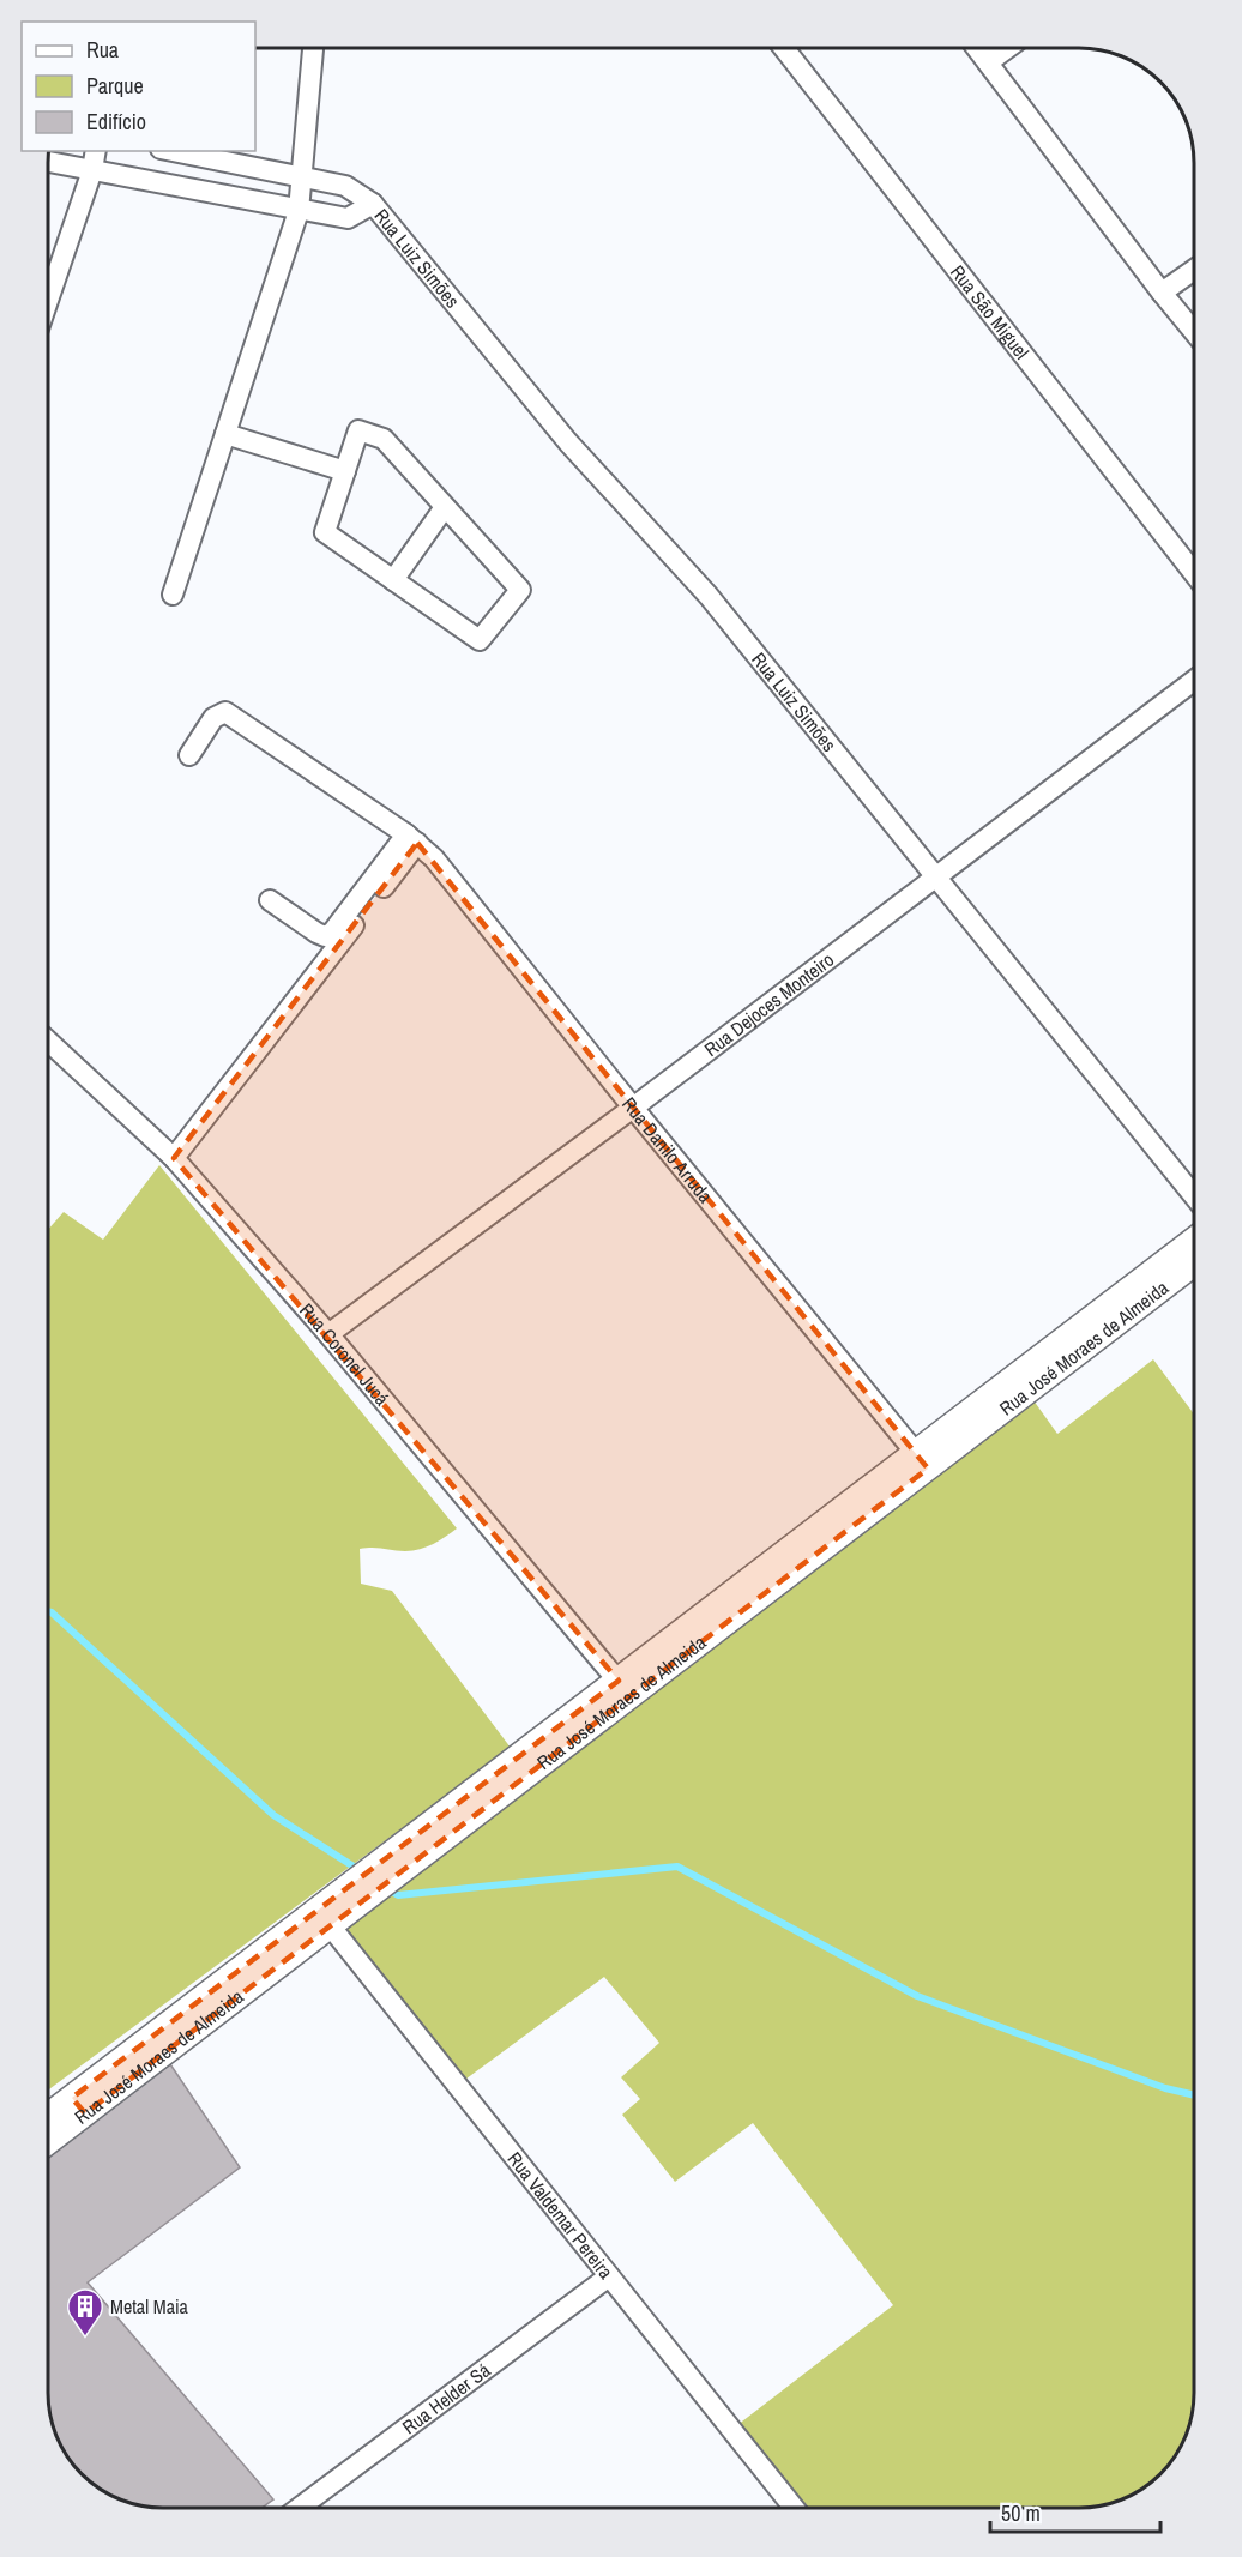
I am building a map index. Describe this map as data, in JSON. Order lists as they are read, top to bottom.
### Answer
{
  "streets": {
    "street": [
      "Rua Luiz Simões",
      "Rua São Miguel",
      "Rua Dejoces Monteiro",
      "Rua Danilo Arruda",
      "Rua José Moraes de Almeida",
      "Rua Coronel Jucá",
      "Rua Valdemar Pereira",
      "Rua Helder Sá"
    ]
  },
  "crossings": [
    ["Rua Luiz Simões", "Rua Dejoces Monteiro"],
    ["Rua Dejoces Monteiro", "Rua Danilo Arruda"],
    ["Rua Dejoces Monteiro", "Rua Coronel Jucá"],
    ["Rua Danilo Arruda", "Rua José Moraes de Almeida"],
    ["Rua José Moraes de Almeida", "Rua Coronel Jucá"],
    ["Rua José Moraes de Almeida", "Rua Valdemar Pereira"],
    ["Rua Valdemar Pereira", "Rua Helder Sá"]
  ],
  "places": {
    "building": ["Metal Maia"]
  },
  "legend": ["Rua", "Parque", "Edifício"],
  "scale_bar": "50 m"
}
